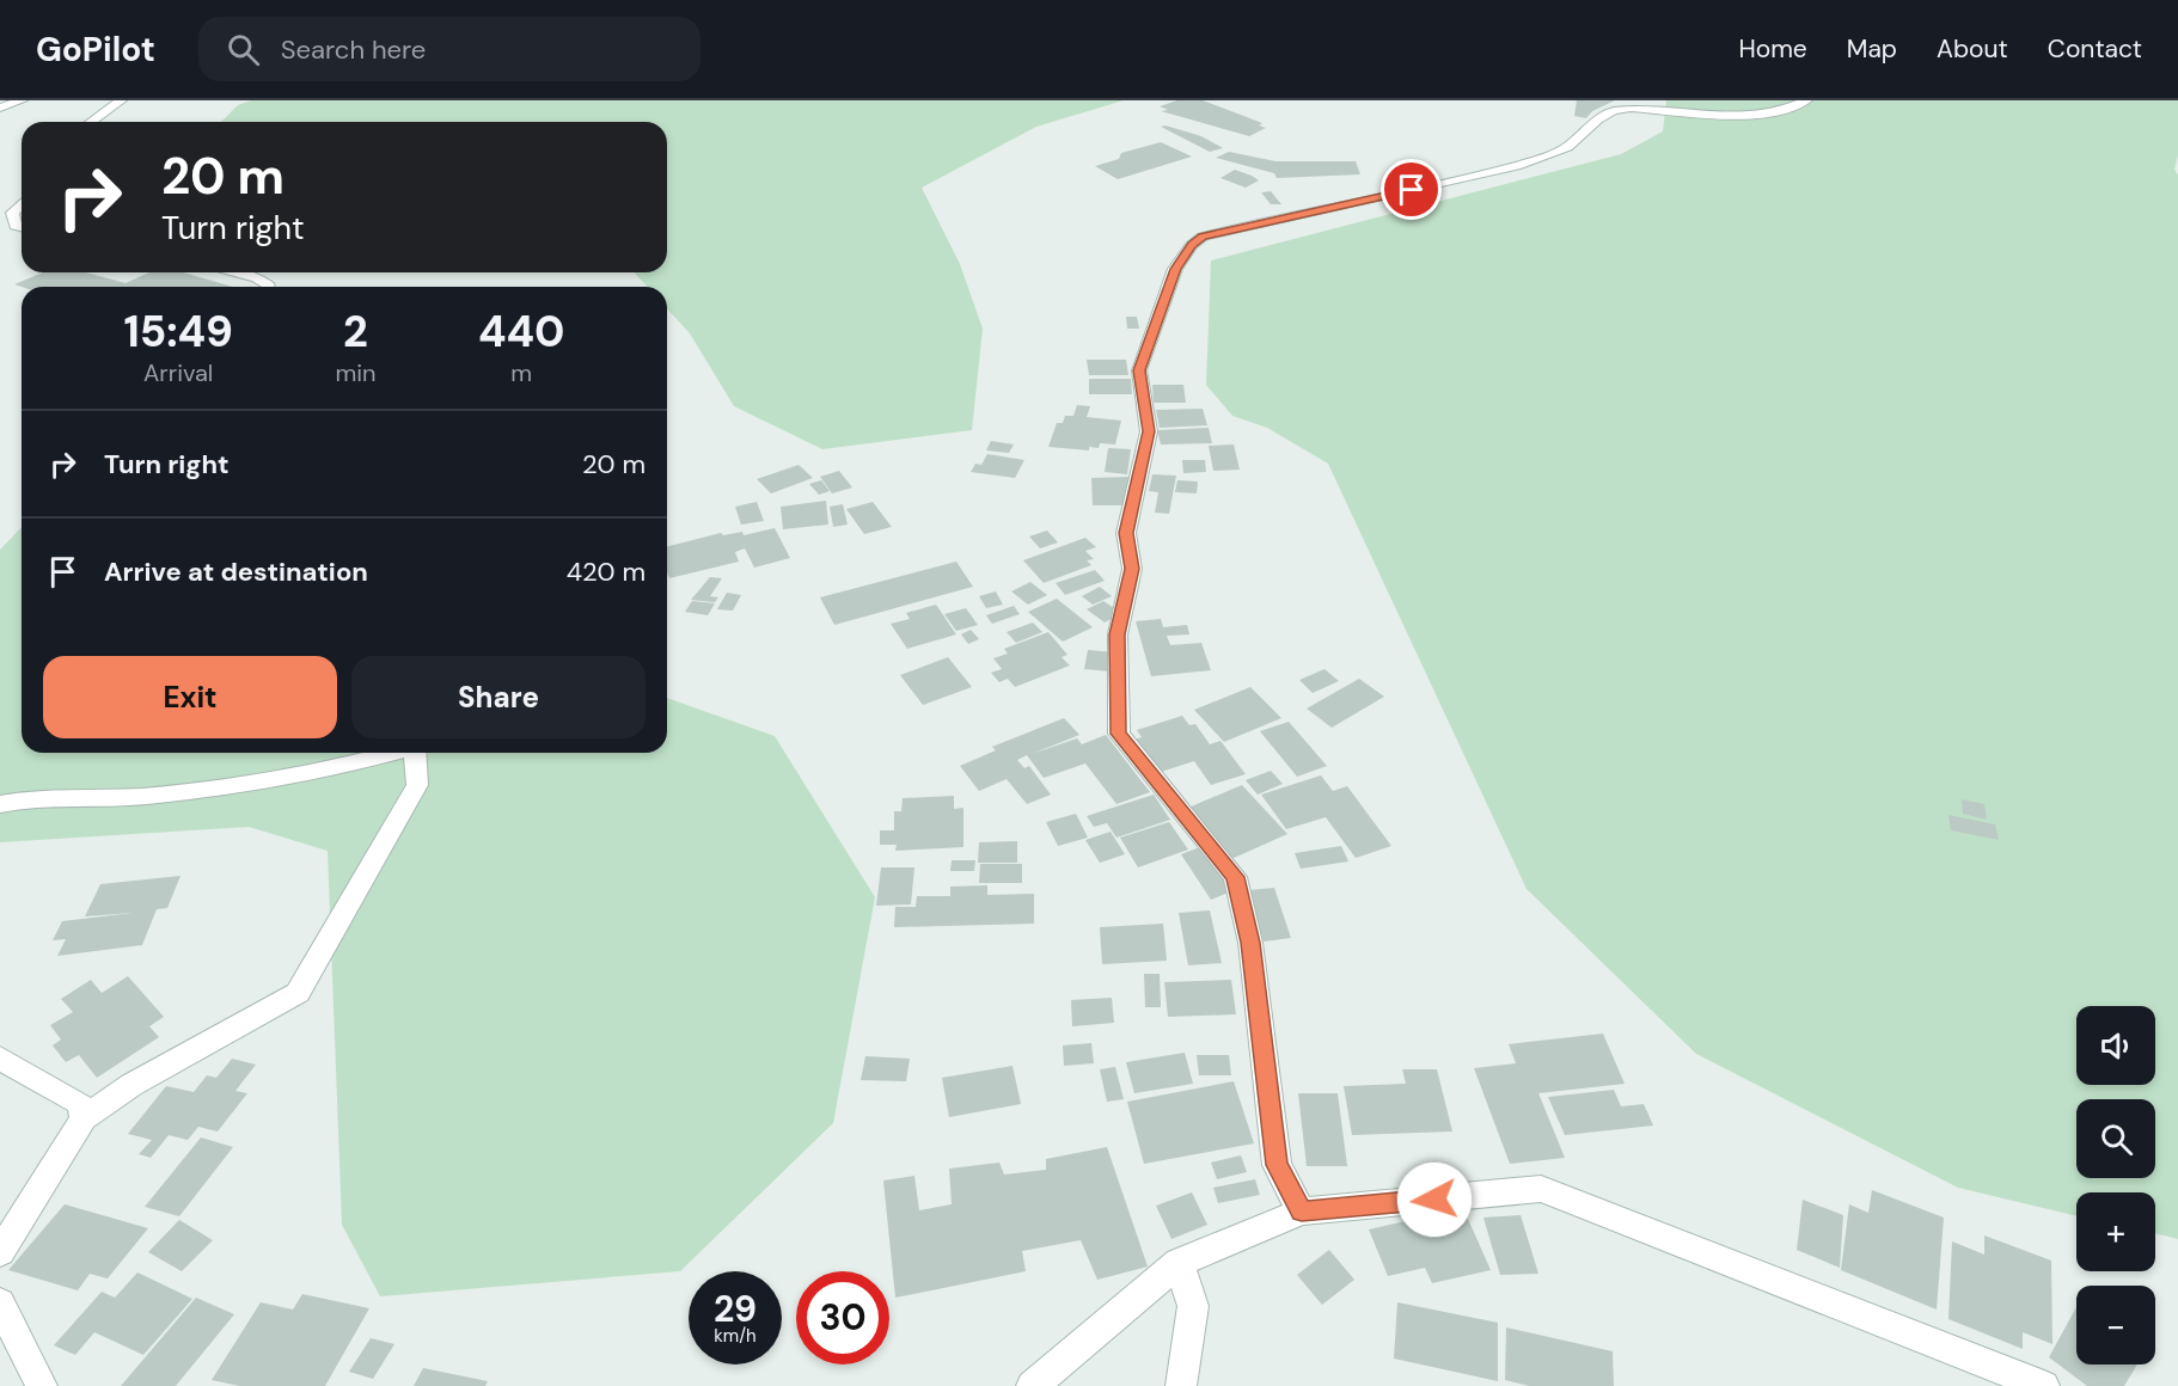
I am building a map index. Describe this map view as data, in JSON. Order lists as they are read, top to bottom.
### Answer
{
  "page": {
    "header": "GoPilot",
    "search": "Search here",
    "nav": [
      "Home",
      "Map",
      "About",
      "Contact"
    ],
    "turn": ["20 m", "Turn right"],
    "eta": [
      "15:49",
      "Arrival",
      "2",
      "min",
      "440",
      "m"
    ],
    "list": [
      {
        "name": "Turn right",
        "value": "20 m"
      },
      {
        "name": "Arrive at destination",
        "value": "420 m"
      }
    ],
    "buttons": ["Exit", "Share"],
    "map_buttons": ["+", "−"],
    "speed": "29 km/h",
    "limit": "30"
  }
}
